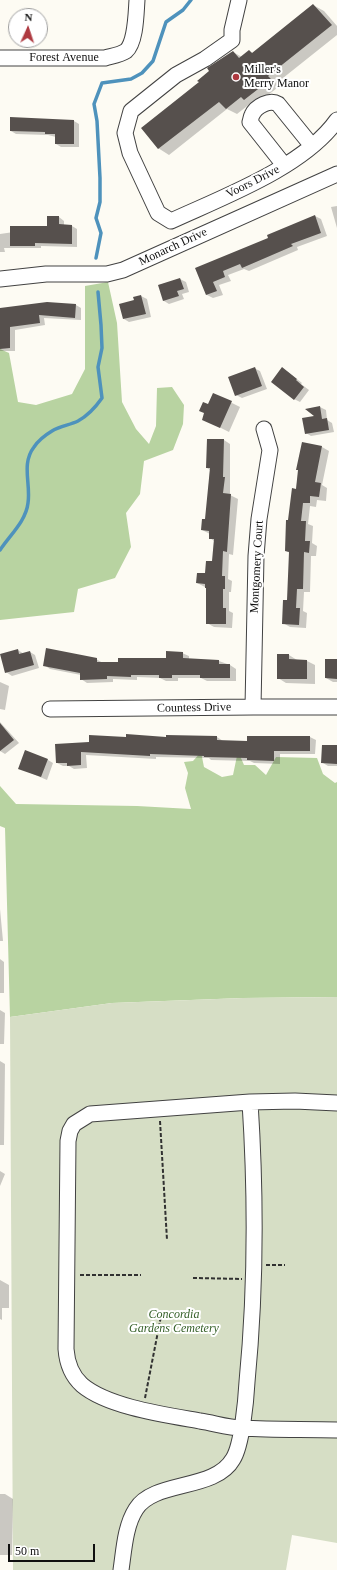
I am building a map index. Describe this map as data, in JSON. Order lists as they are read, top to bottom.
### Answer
{
  "streets": {
    "street": [
      "Forest Avenue",
      "Voors Drive",
      "Monarch Drive",
      "Montgomery Court",
      "Countess Drive"
    ]
  },
  "crossings": [
    ["Montgomery Court", "Countess Drive"]
  ],
  "parks": ["Concordia Gardens Cemetery"],
  "places": ["Miller's Merry Manor"],
  "scale_bar": "50 m",
  "north": "top"
}
